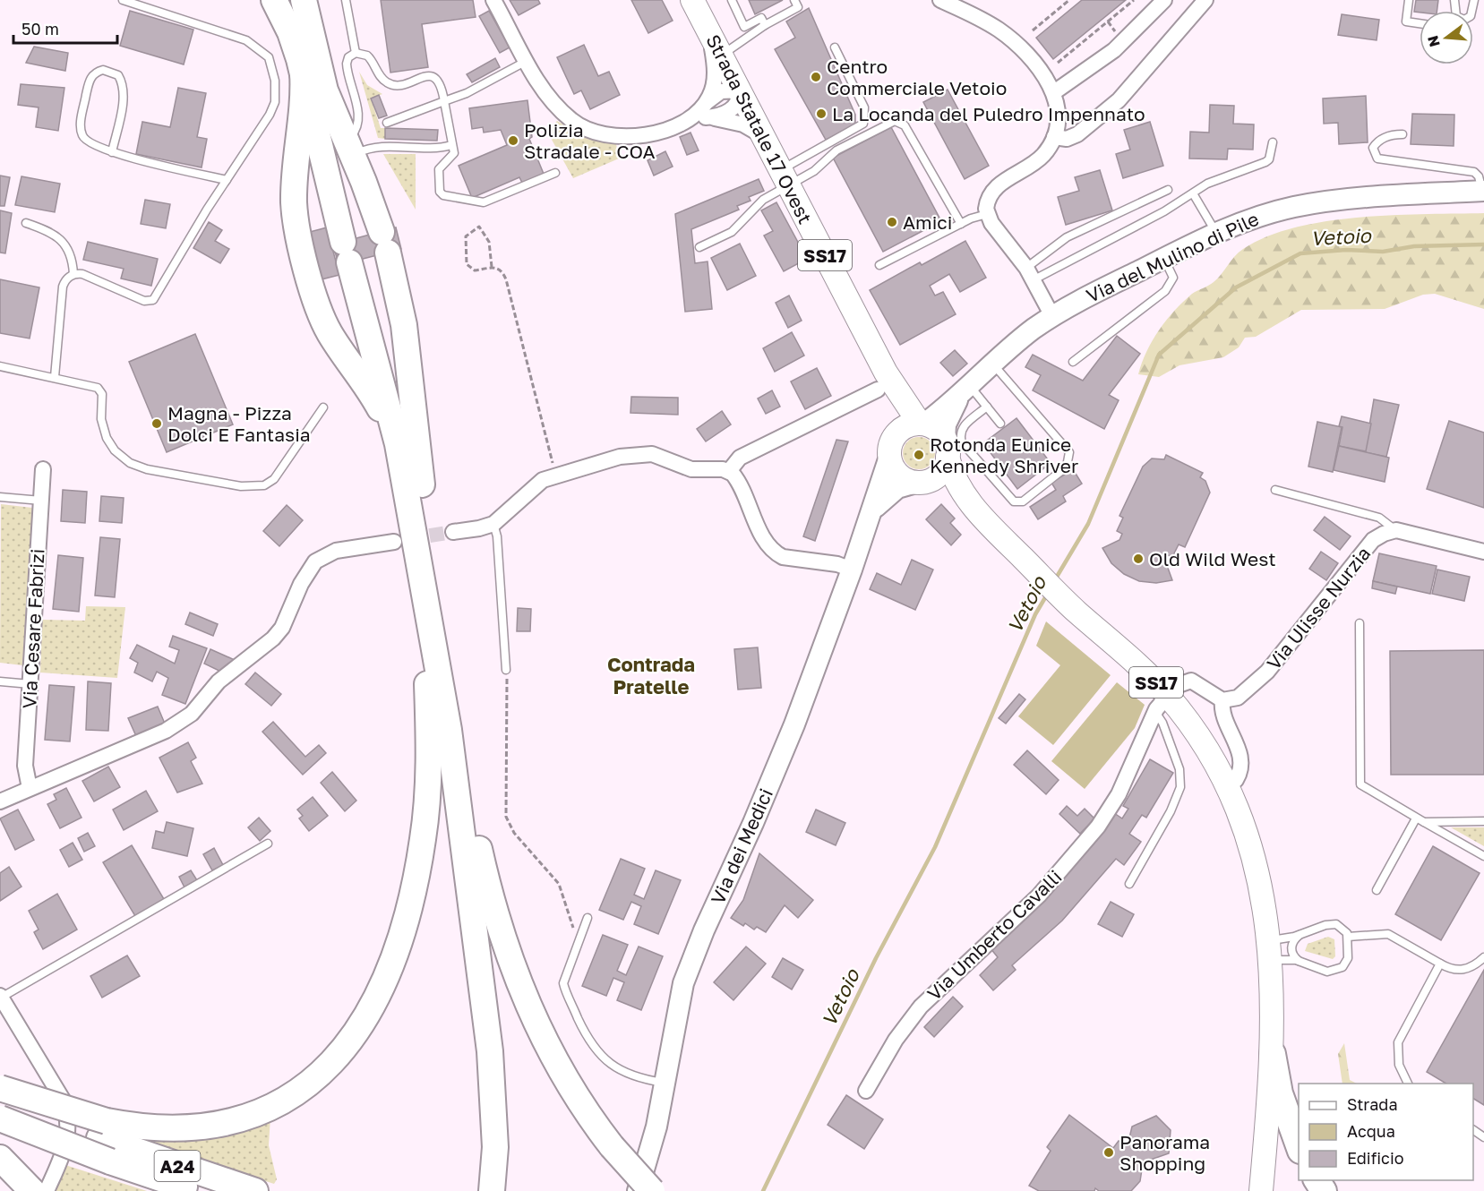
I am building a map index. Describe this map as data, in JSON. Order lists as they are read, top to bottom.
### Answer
{
  "streets": {
    "highway": ["A24"],
    "main road": ["Strada Statale 17 Ovest", "SS17"],
    "street": [
      "Via del Mulino di Pile",
      "Via Ulisse Nurzia",
      "Via Cesare Fabrizi",
      "Via dei Medici",
      "Via Umberto Cavalli"
    ]
  },
  "crossings": [
    ["Strada Statale 17 Ovest", "SS17"],
    ["Strada Statale 17 Ovest", "Via del Mulino di Pile"],
    ["Strada Statale 17 Ovest", "Via dei Medici"],
    ["SS17", "Via del Mulino di Pile"],
    ["SS17", "Via dei Medici"],
    ["SS17", "Via Umberto Cavalli"],
    ["Via del Mulino di Pile", "Via dei Medici"]
  ],
  "districts": ["Contrada Pratelle"],
  "water": ["Vetoio"],
  "places": [
    "Centro Commerciale Vetoio",
    "La Locanda del Puledro Impennato",
    "Polizia Stradale - COA",
    "Amici",
    "Magna - Pizza Dolci E Fantasia",
    "Rotonda Eunice Kennedy Shriver",
    "Old Wild West",
    "Panorama Shopping"
  ],
  "legend": ["Strada", "Acqua", "Edificio"],
  "scale_bar": "50 m",
  "north": "left"
}
